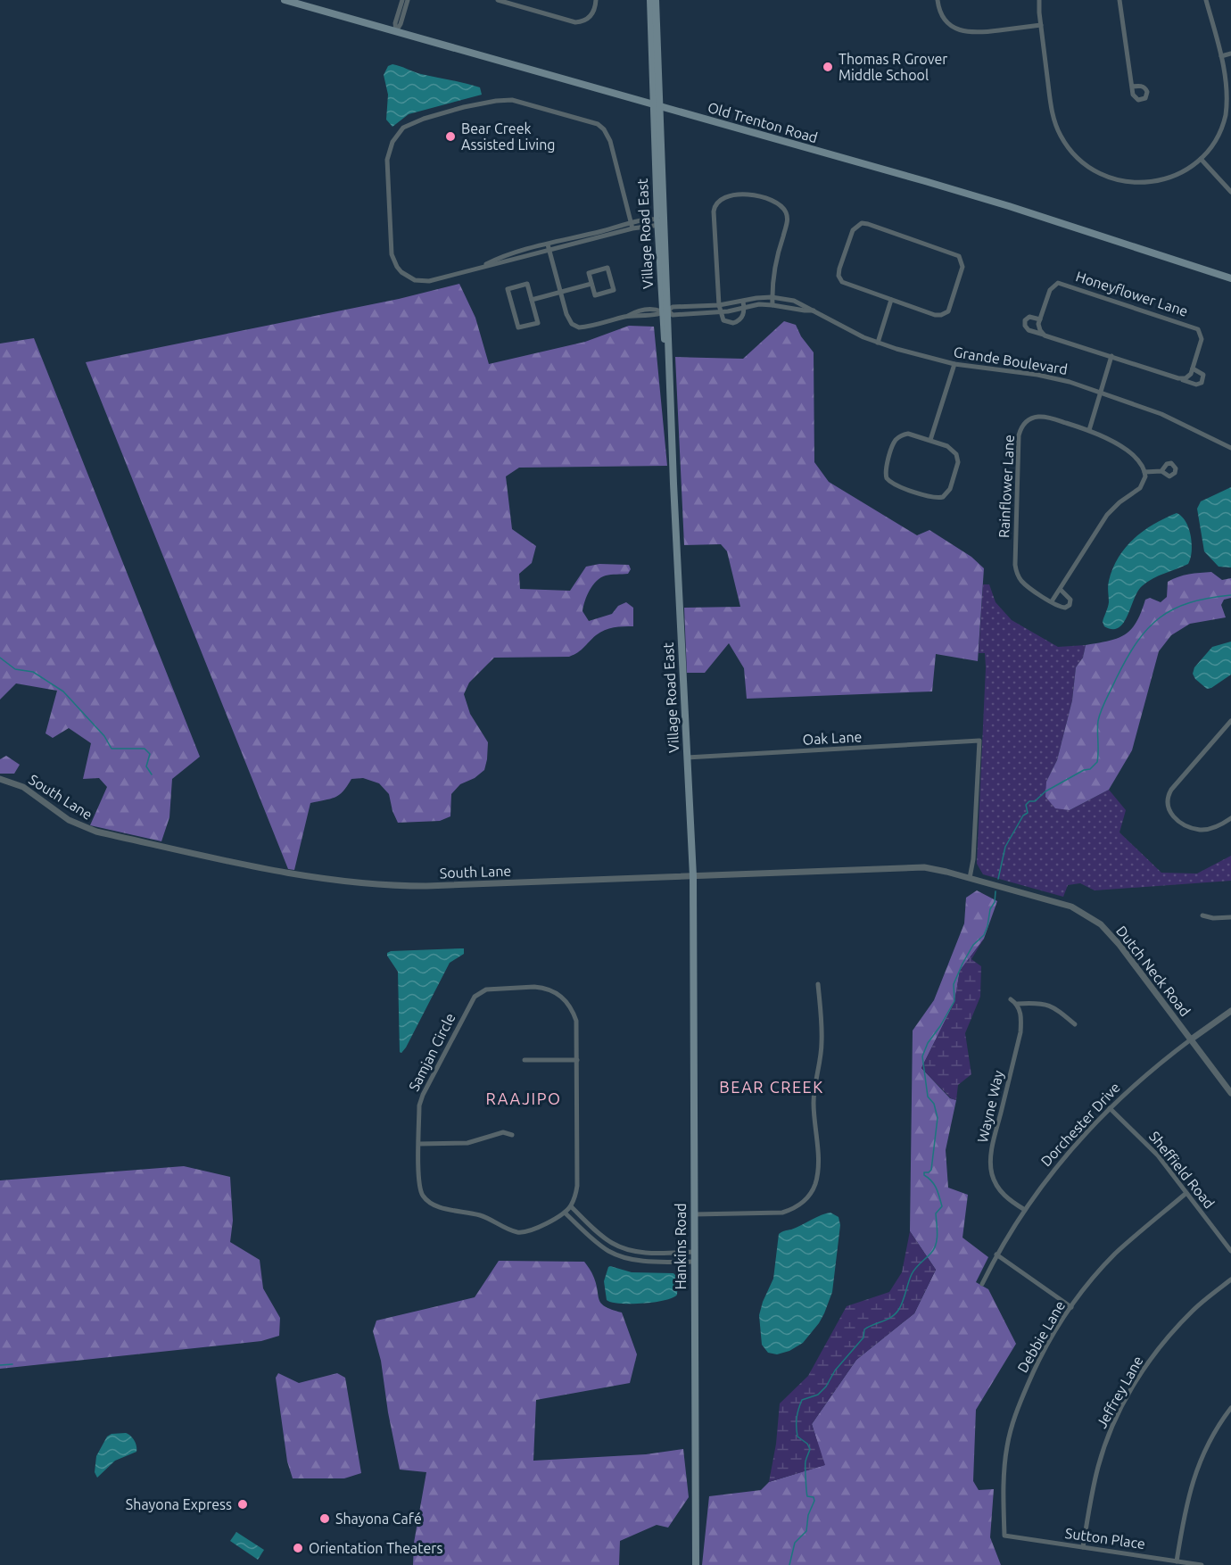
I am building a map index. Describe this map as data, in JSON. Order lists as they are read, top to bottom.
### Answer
{
  "streets": {
    "main road": ["Old Trenton Road", "Village Road East", "Hankins Road"],
    "street": [
      "Honeyflower Lane",
      "Grande Boulevard",
      "Rainflower Lane",
      "Oak Lane",
      "South Lane",
      "Dutch Neck Road",
      "Samjan Circle",
      "Wayne Way",
      "Dorchester Drive",
      "Sheffield Road",
      "Debbie Lane",
      "Jeffrey Lane",
      "Sutton Place"
    ]
  },
  "crossings": [
    ["Old Trenton Road", "Village Road East"],
    ["Village Road East", "Grande Boulevard"],
    ["Village Road East", "Oak Lane"],
    ["Village Road East", "South Lane"],
    ["Village Road East", "Hankins Road"],
    ["Oak Lane", "South Lane"],
    ["Oak Lane", "Dutch Neck Road"],
    ["South Lane", "Dutch Neck Road"],
    ["Dutch Neck Road", "Dorchester Drive"],
    ["Wayne Way", "Dorchester Drive"],
    ["Dorchester Drive", "Sheffield Road"],
    ["Sheffield Road", "Debbie Lane"],
    ["Debbie Lane", "Sutton Place"],
    ["Jeffrey Lane", "Sutton Place"]
  ],
  "districts": ["BEAR CREEK", "RAAJIPO"],
  "places": [
    "Thomas R Grover Middle School",
    "Bear Creek Assisted Living",
    "Shayona Express",
    "Shayona Café",
    "Orientation Theaters"
  ]
}
